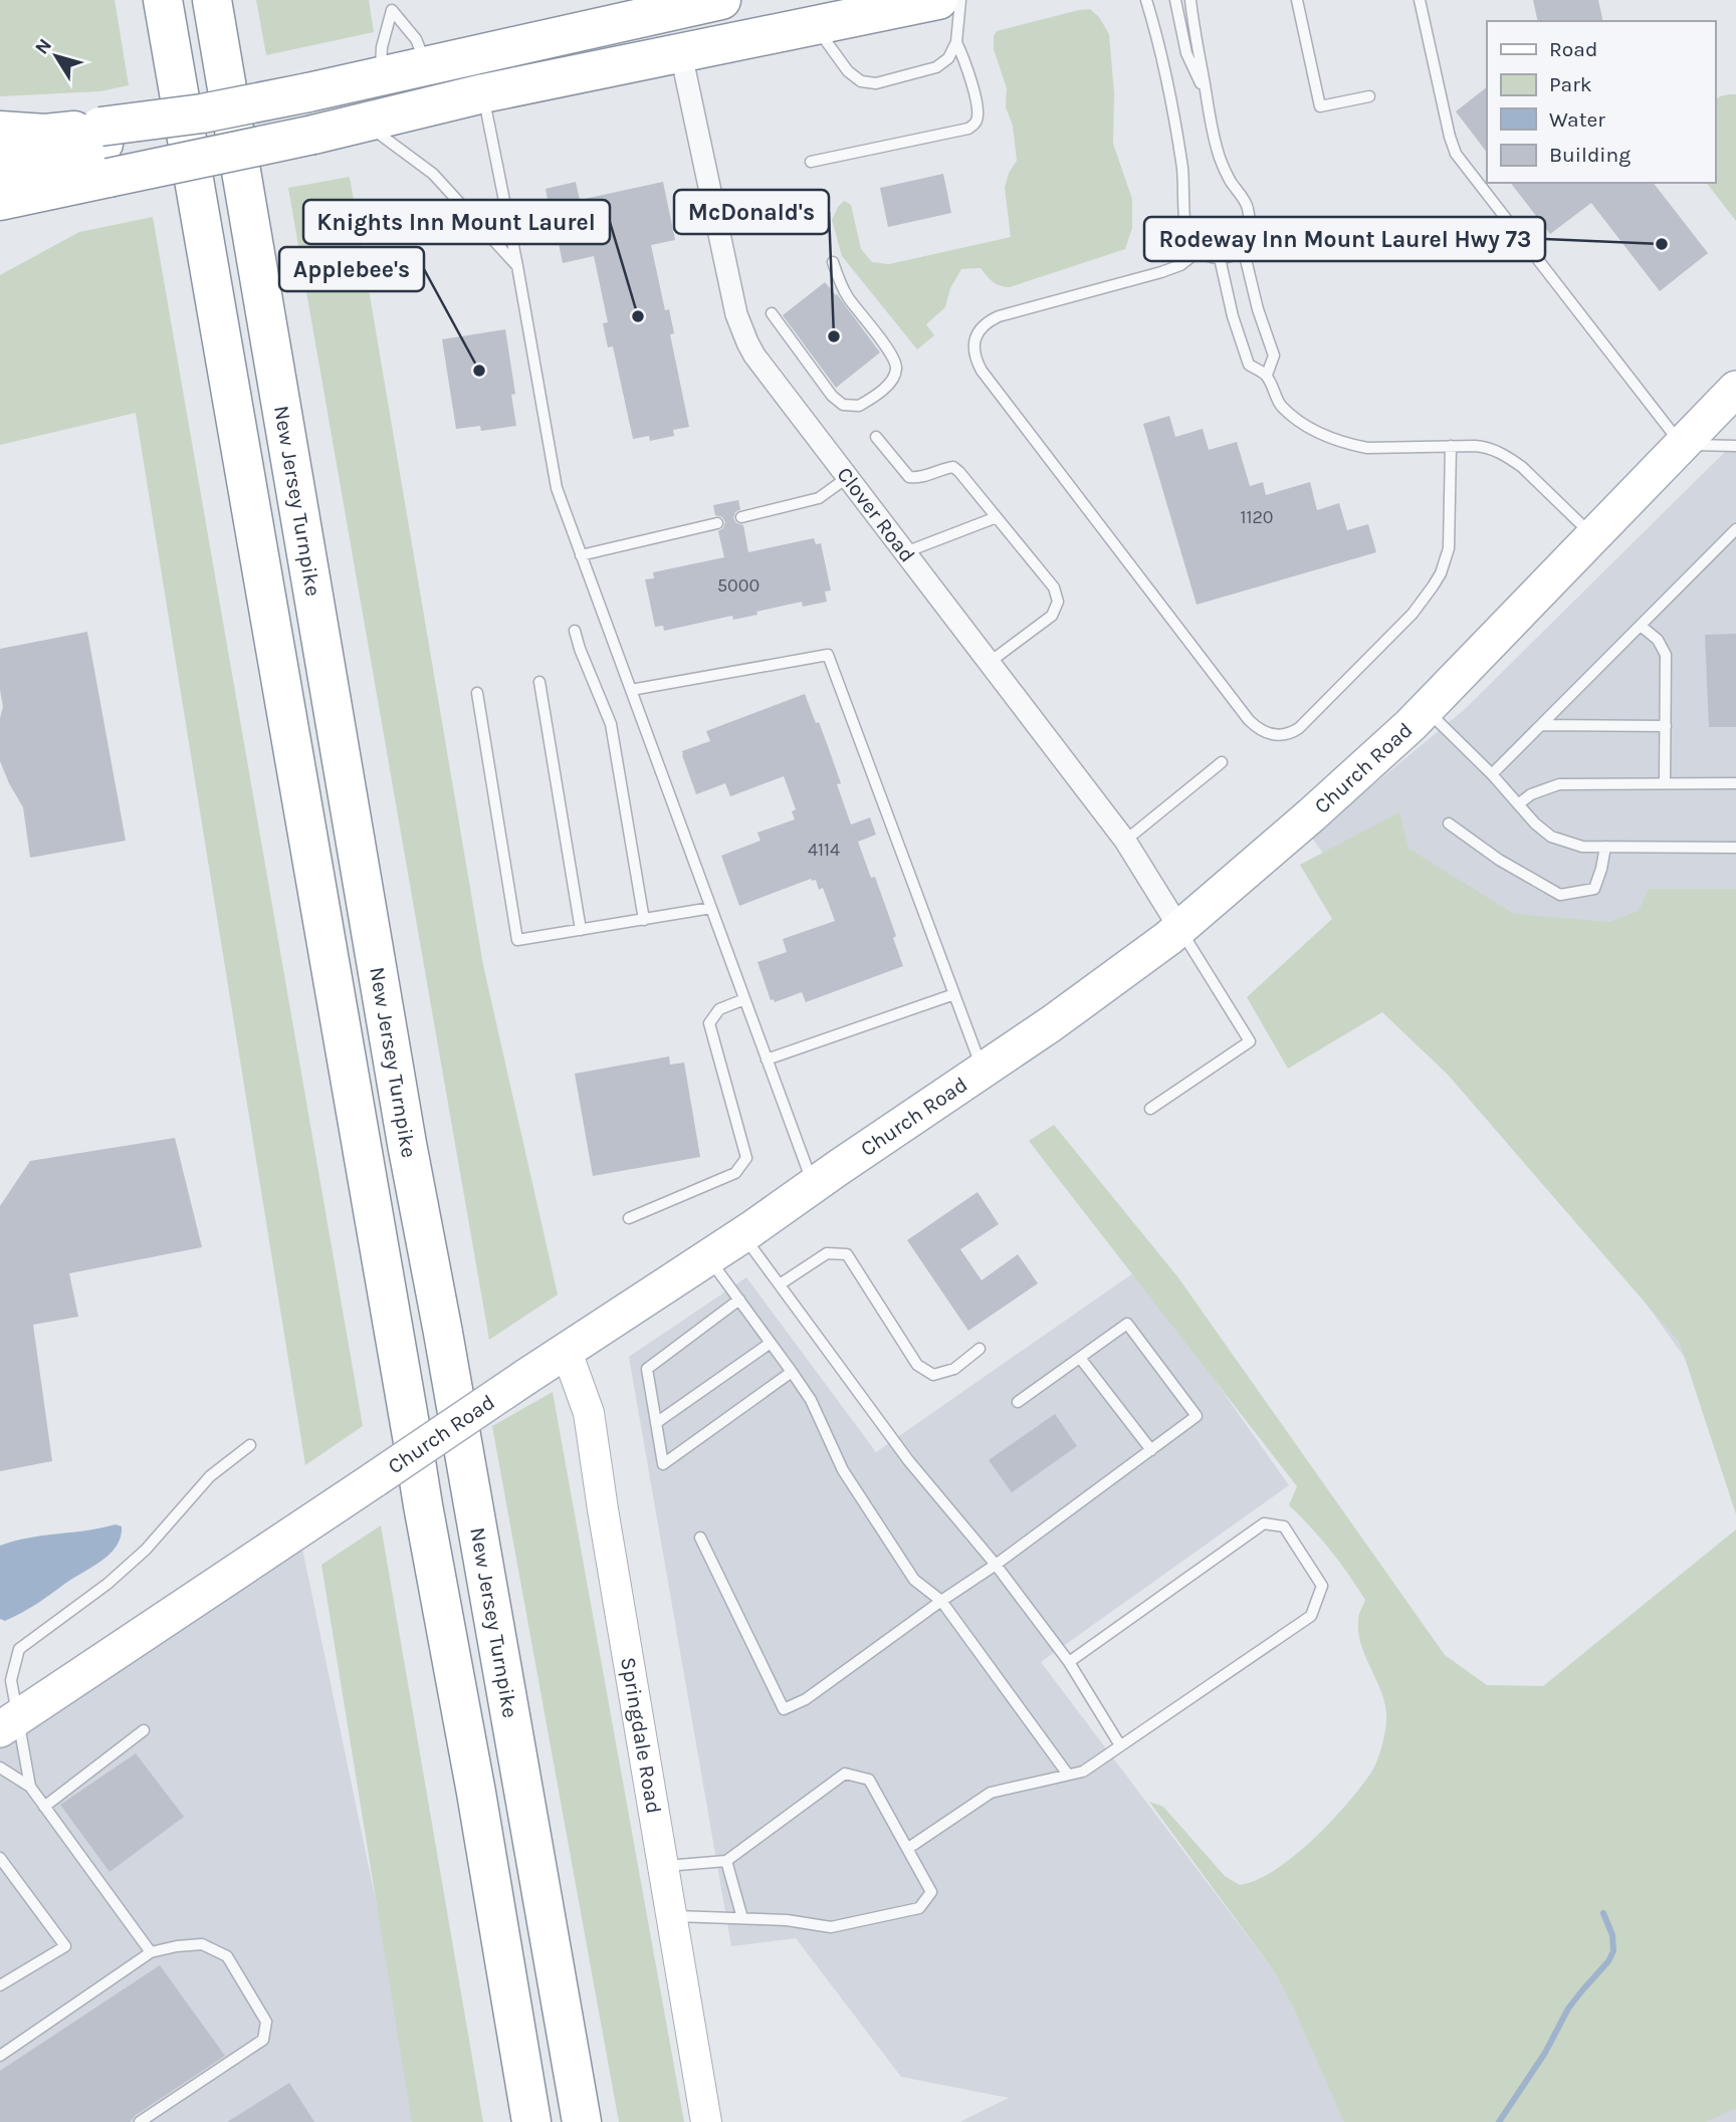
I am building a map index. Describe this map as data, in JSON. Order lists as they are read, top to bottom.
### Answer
{
  "streets": {
    "highway": ["New Jersey Turnpike"],
    "main road": ["Church Road", "Springdale Road"],
    "street": ["Clover Road"]
  },
  "crossings": [
    ["Clover Road", "Church Road"],
    ["Church Road", "Springdale Road"]
  ],
  "places": [
    "Rodeway Inn Mount Laurel Hwy 73",
    "Knights Inn Mount Laurel",
    "McDonald's",
    "Applebee's"
  ],
  "house_numbers": ["1120", "5000", "4114"],
  "legend": [
    "Road",
    "Park",
    "Water",
    "Building"
  ],
  "north": "top left"
}
